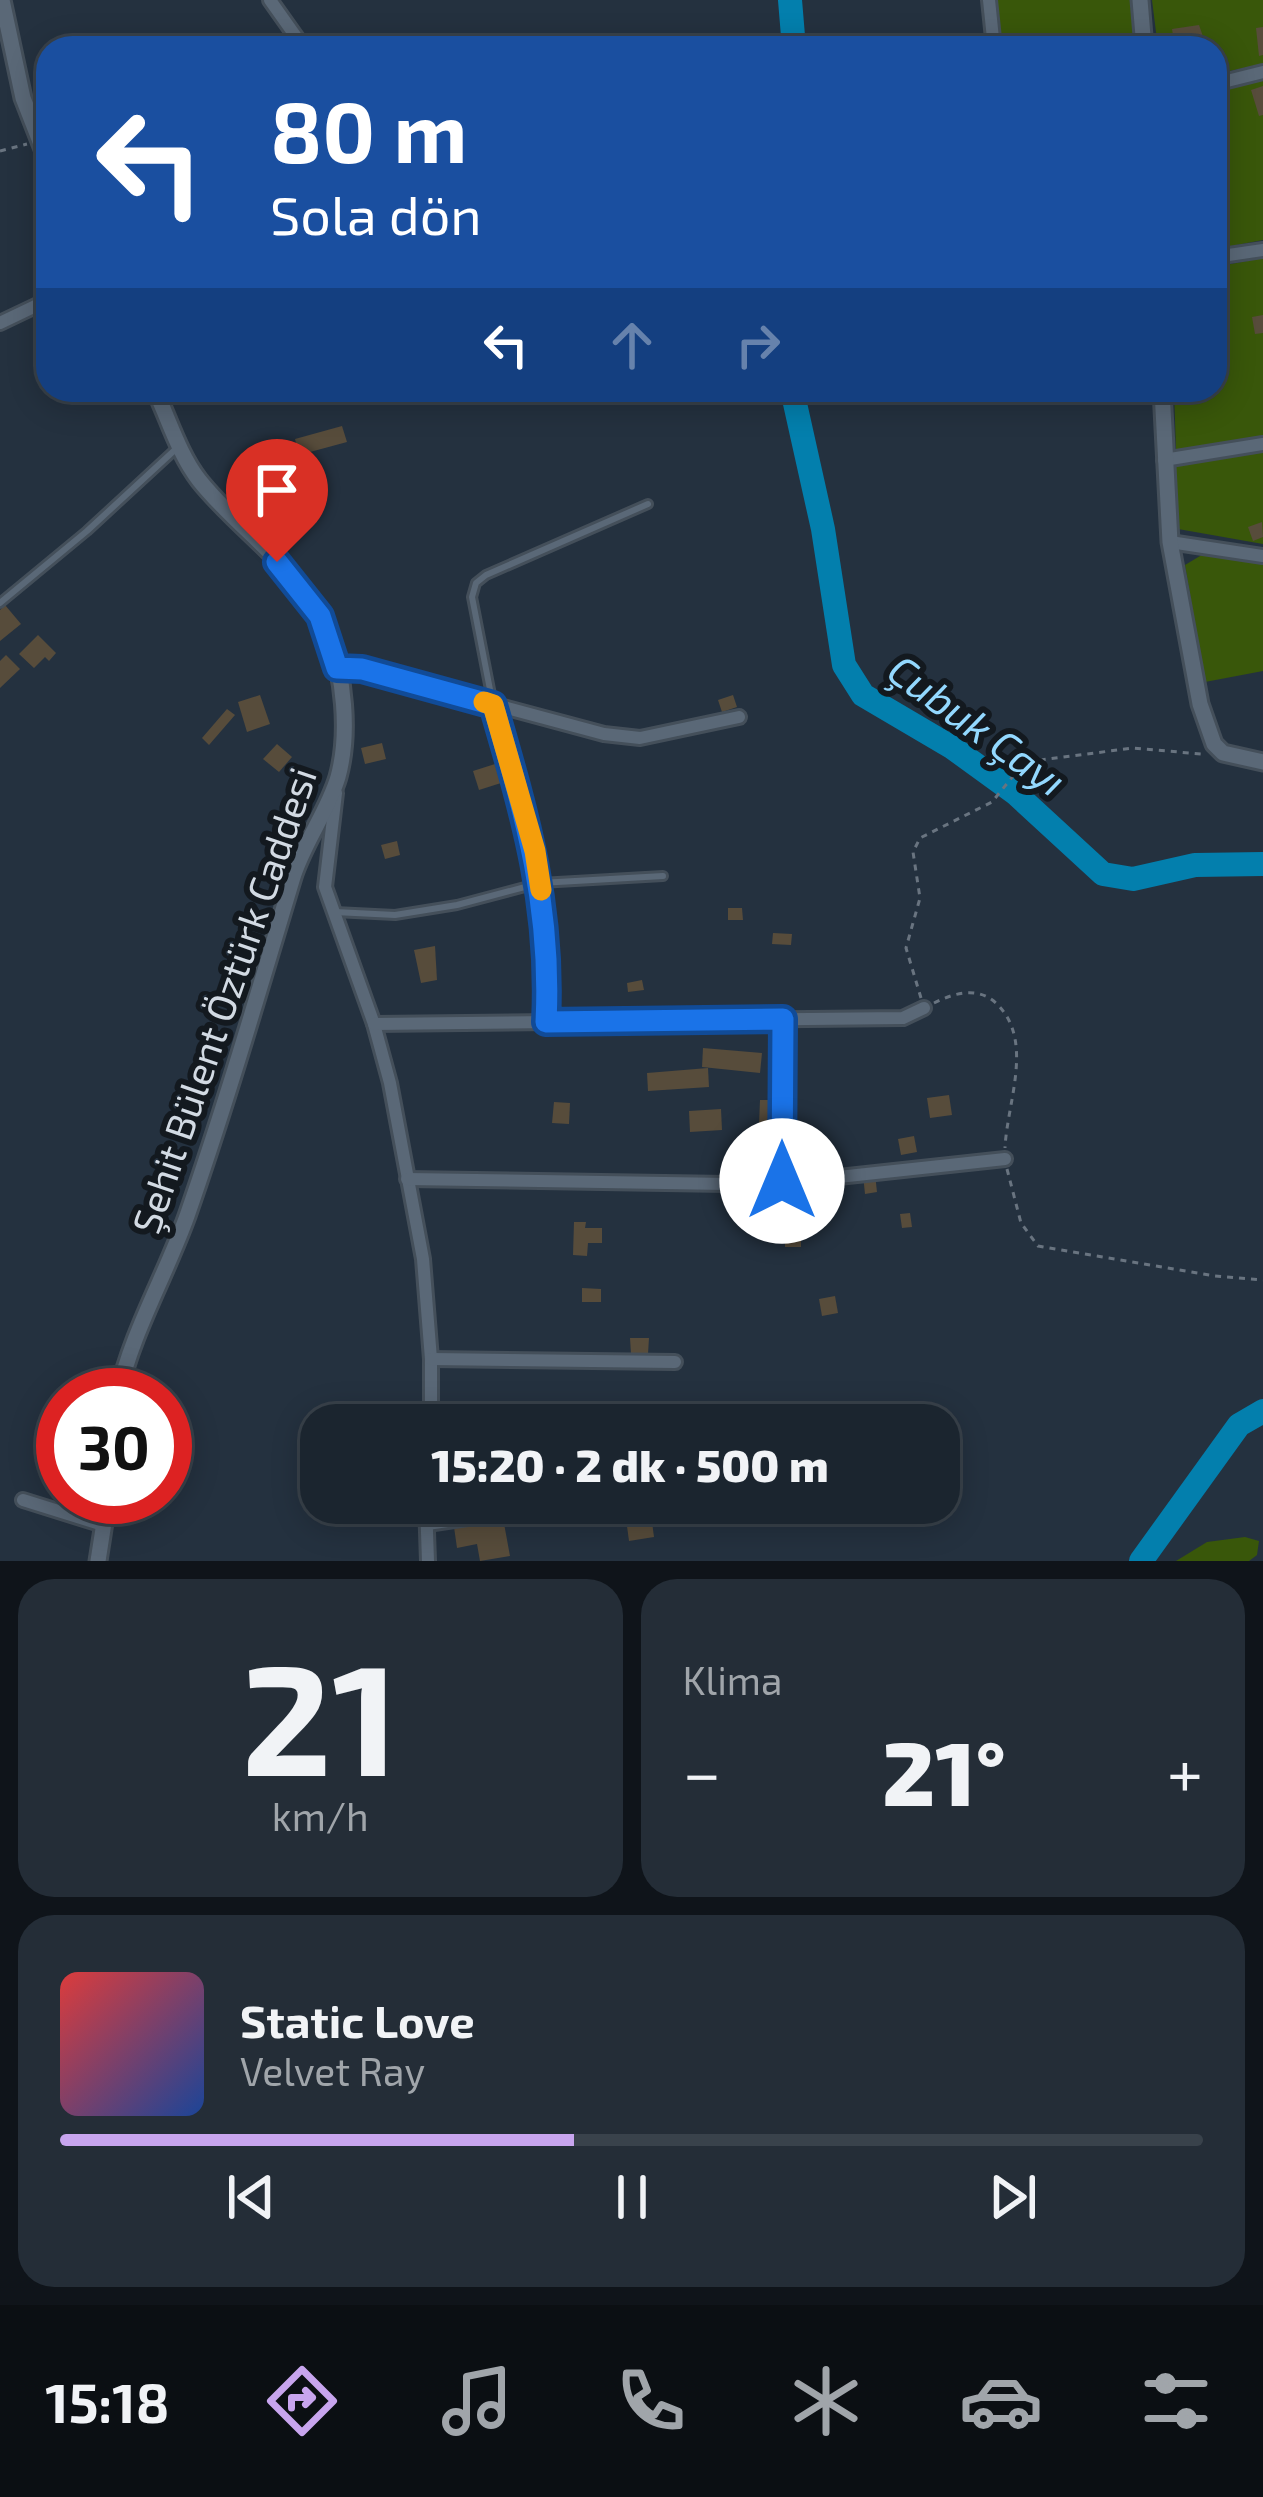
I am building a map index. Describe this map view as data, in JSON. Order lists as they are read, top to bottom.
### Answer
{
  "streets": {
    "street": ["Şehit Bülent Öztürk Caddesi"]
  },
  "water": ["Çubuk Çayı"],
  "page": {
    "turn": ["80 m", "Sola dön"],
    "limit": "30",
    "trip": "15:20 · 2 dk · 500 m",
    "tile": [
      ["21", "km/h"],
      "Klima"
    ],
    "heat": ["−", "21°", "+"],
    "song": ["Static Love", "Velvet Ray"],
    "tabs": "15:18"
  }
}
